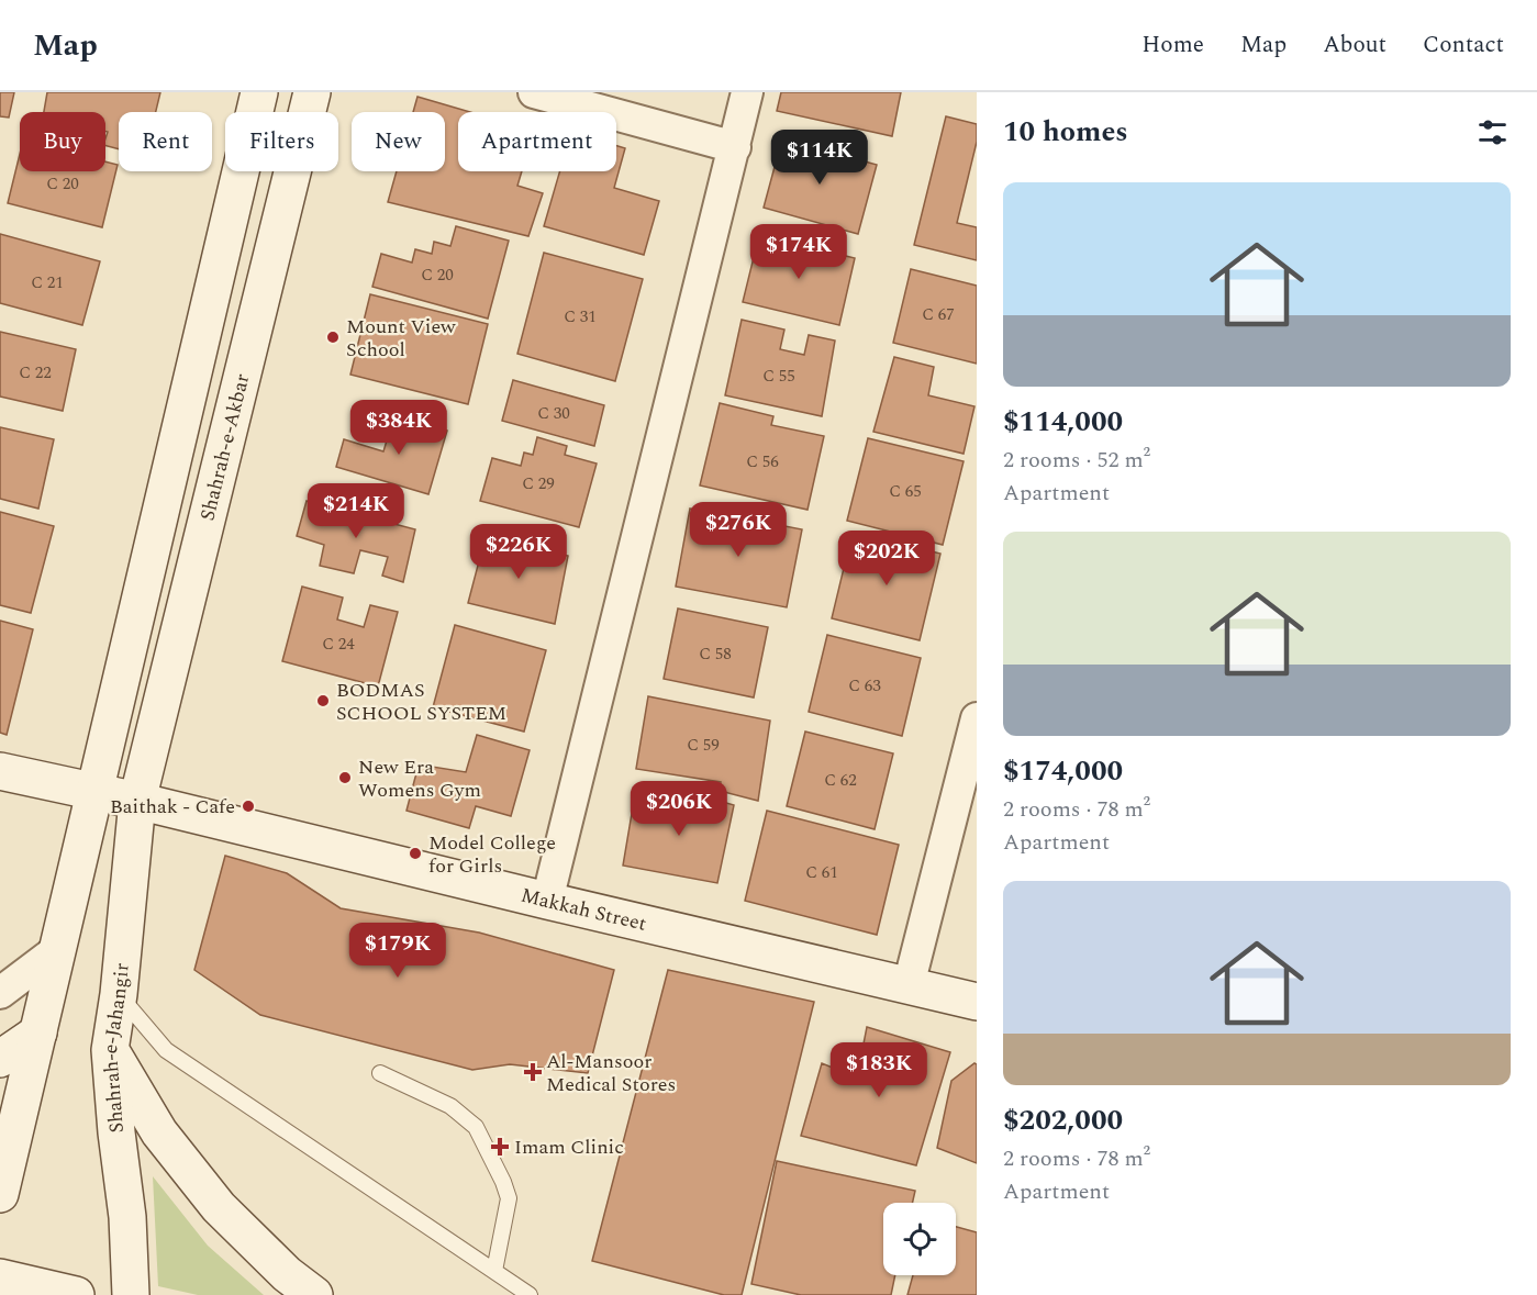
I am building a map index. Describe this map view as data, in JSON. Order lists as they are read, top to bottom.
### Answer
{
  "streets": {
    "main road": ["Shahrah-e-Akbar", "Makkah Street", "Shahrah-e-Jahangir"]
  },
  "crossings": [
    ["Shahrah-e-Akbar", "Makkah Street"],
    ["Shahrah-e-Akbar", "Shahrah-e-Jahangir"],
    ["Makkah Street", "Shahrah-e-Jahangir"]
  ],
  "places": {
    "other": [
      "Mount View School",
      "BODMAS SCHOOL SYSTEM",
      "New Era Womens Gym",
      "Baithak - Cafe",
      "Model College for Girls"
    ],
    "health": ["Al-Mansoor Medical Stores", "Imam Clinic"]
  },
  "house_numbers": [
    "C 20",
    "C 20",
    "C 21",
    "C 67",
    "C 31",
    "C 22",
    "C 55",
    "C 30",
    "C 56",
    "C 29",
    "C 65",
    "C 24",
    "C 58",
    "C 63",
    "C 59",
    "C 62",
    "C 61"
  ],
  "page": {
    "header": "Map",
    "nav": [
      "Home",
      "Map",
      "About",
      "Contact"
    ],
    "heading": "10 homes",
    "chip": [
      "Buy",
      "Rent",
      "Filters",
      "New",
      "Apartment"
    ],
    "price": [
      "$114K",
      "$174K",
      "$384K",
      "$214K",
      "$276K",
      "$226K",
      "$202K",
      "$206K",
      "$179K",
      "$183K"
    ],
    "list": [
      {
        "name": "$114,000",
        "note": "2 rooms · 52 m² · Apartment"
      },
      {
        "name": "$174,000",
        "note": "2 rooms · 78 m² · Apartment"
      },
      {
        "name": "$202,000",
        "note": "2 rooms · 78 m² · Apartment"
      }
    ]
  }
}
